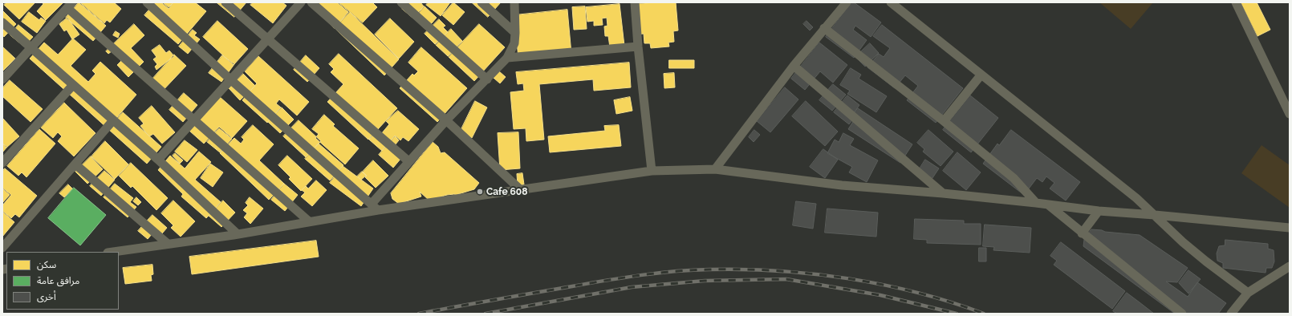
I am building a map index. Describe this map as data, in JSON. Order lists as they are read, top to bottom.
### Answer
{
  "places": ["Cafe 608"],
  "legend": ["سكن", "مرافق عامة", "أخرى"]
}
